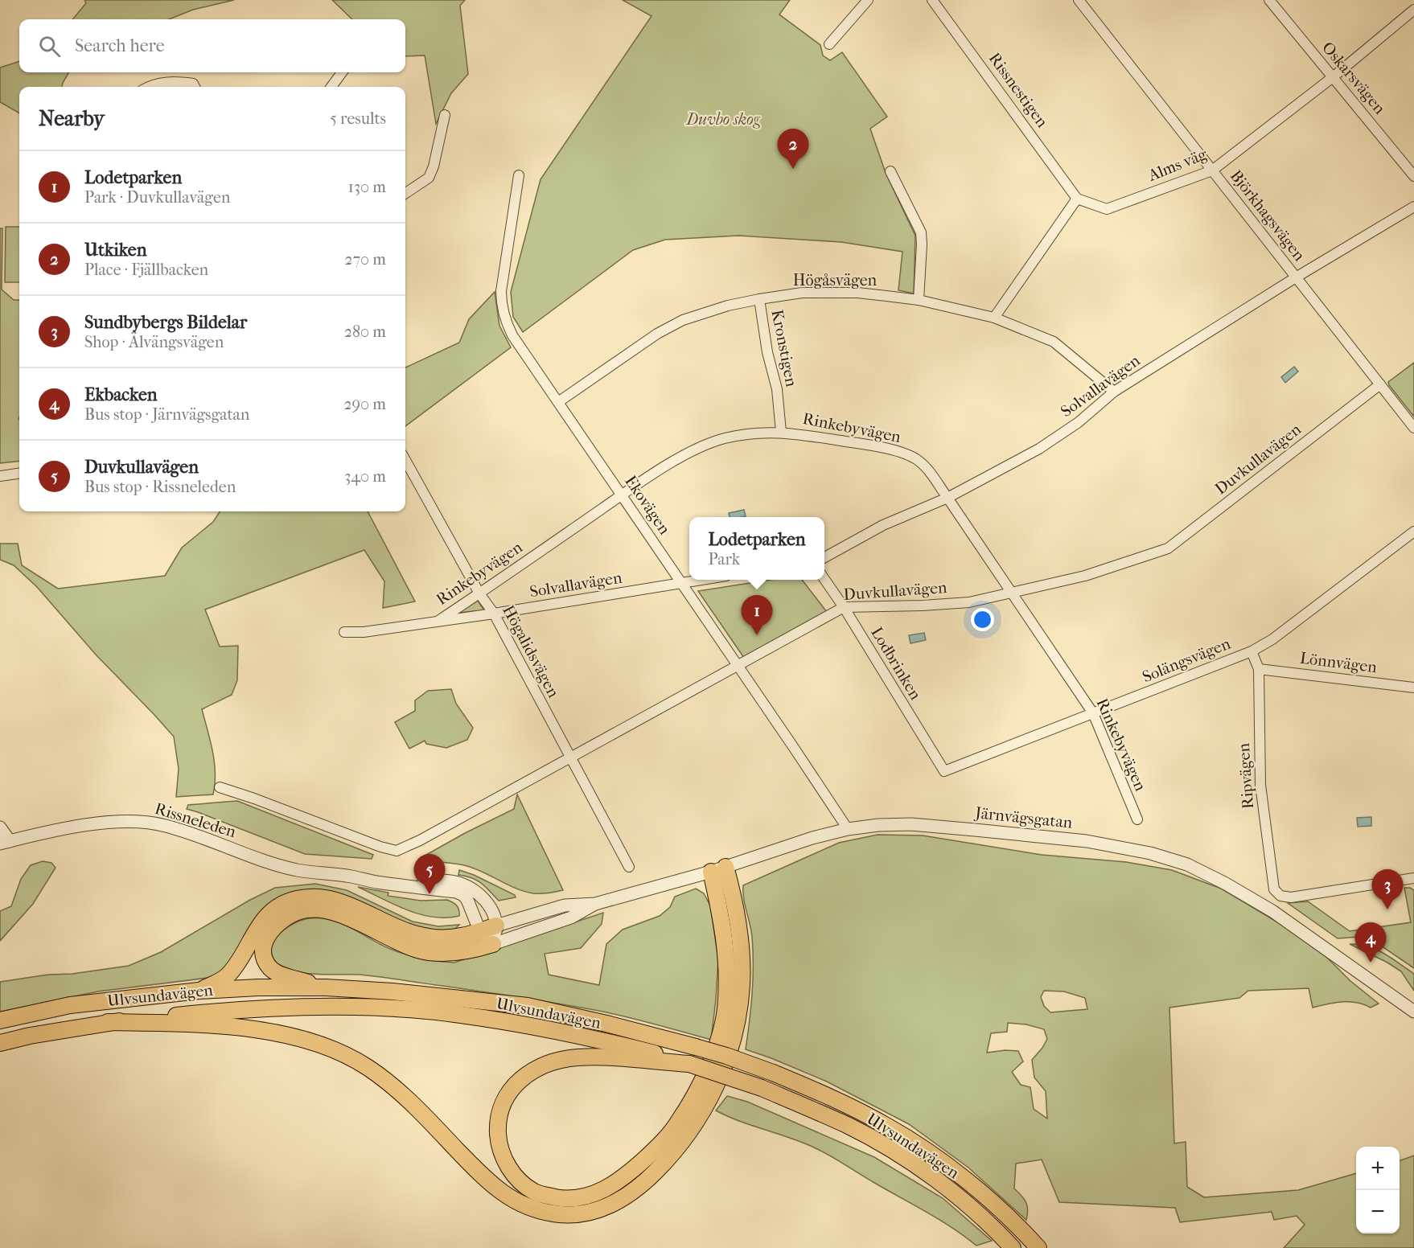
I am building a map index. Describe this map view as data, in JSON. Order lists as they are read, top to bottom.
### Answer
{
  "streets": {
    "main road": ["Ulvsundavägen"],
    "street": [
      "Oskarsvägen",
      "Rissnestigen",
      "Alms väg",
      "Björkhagsvägen",
      "Högåsvägen",
      "Kronstigen",
      "Solvallavägen",
      "Rinkebyvägen",
      "Duvkullavägen",
      "Ekovägen",
      "Högalidsvägen",
      "Solängsvägen",
      "Lönnvägen",
      "Lodbrinken",
      "Ripvägen",
      "Järnvägsgatan",
      "Rissneleden"
    ]
  },
  "crossings": [
    ["Oskarsvägen", "Alms väg"],
    ["Rissnestigen", "Alms väg"],
    ["Alms väg", "Björkhagsvägen"],
    ["Björkhagsvägen", "Solvallavägen"],
    ["Björkhagsvägen", "Duvkullavägen"],
    ["Högåsvägen", "Kronstigen"],
    ["Högåsvägen", "Solvallavägen"],
    ["Högåsvägen", "Ekovägen"],
    ["Kronstigen", "Rinkebyvägen"],
    ["Solvallavägen", "Rinkebyvägen"],
    ["Solvallavägen", "Ekovägen"],
    ["Solvallavägen", "Högalidsvägen"],
    ["Rinkebyvägen", "Duvkullavägen"],
    ["Rinkebyvägen", "Ekovägen"],
    ["Rinkebyvägen", "Högalidsvägen"],
    ["Rinkebyvägen", "Solängsvägen"],
    ["Duvkullavägen", "Ekovägen"],
    ["Duvkullavägen", "Högalidsvägen"],
    ["Duvkullavägen", "Lodbrinken"],
    ["Ekovägen", "Järnvägsgatan"],
    ["Solängsvägen", "Lodbrinken"],
    ["Solängsvägen", "Ripvägen"],
    ["Lönnvägen", "Ripvägen"],
    ["Järnvägsgatan", "Rissneleden"]
  ],
  "parks": ["Duvbo skog"],
  "page": {
    "search": "Search here",
    "heading": ["Nearby", "5 results"],
    "pins": [
      "2",
      "1",
      "5",
      "3",
      "4"
    ],
    "list": [
      {
        "mark": "1",
        "name": "Lodetparken",
        "note": "Park · Duvkullavägen",
        "value": "130 m"
      },
      {
        "mark": "2",
        "name": "Utkiken",
        "note": "Place · Fjällbacken",
        "value": "270 m"
      },
      {
        "mark": "3",
        "name": "Sundbybergs Bildelar",
        "note": "Shop · Älvängsvägen",
        "value": "280 m"
      },
      {
        "mark": "4",
        "name": "Ekbacken",
        "note": "Bus stop · Järnvägsgatan",
        "value": "290 m"
      },
      {
        "mark": "5",
        "name": "Duvkullavägen",
        "note": "Bus stop · Rissneleden",
        "value": "340 m"
      }
    ],
    "popup": ["Lodetparken", "Park"],
    "map_buttons": ["+", "−"]
  }
}
